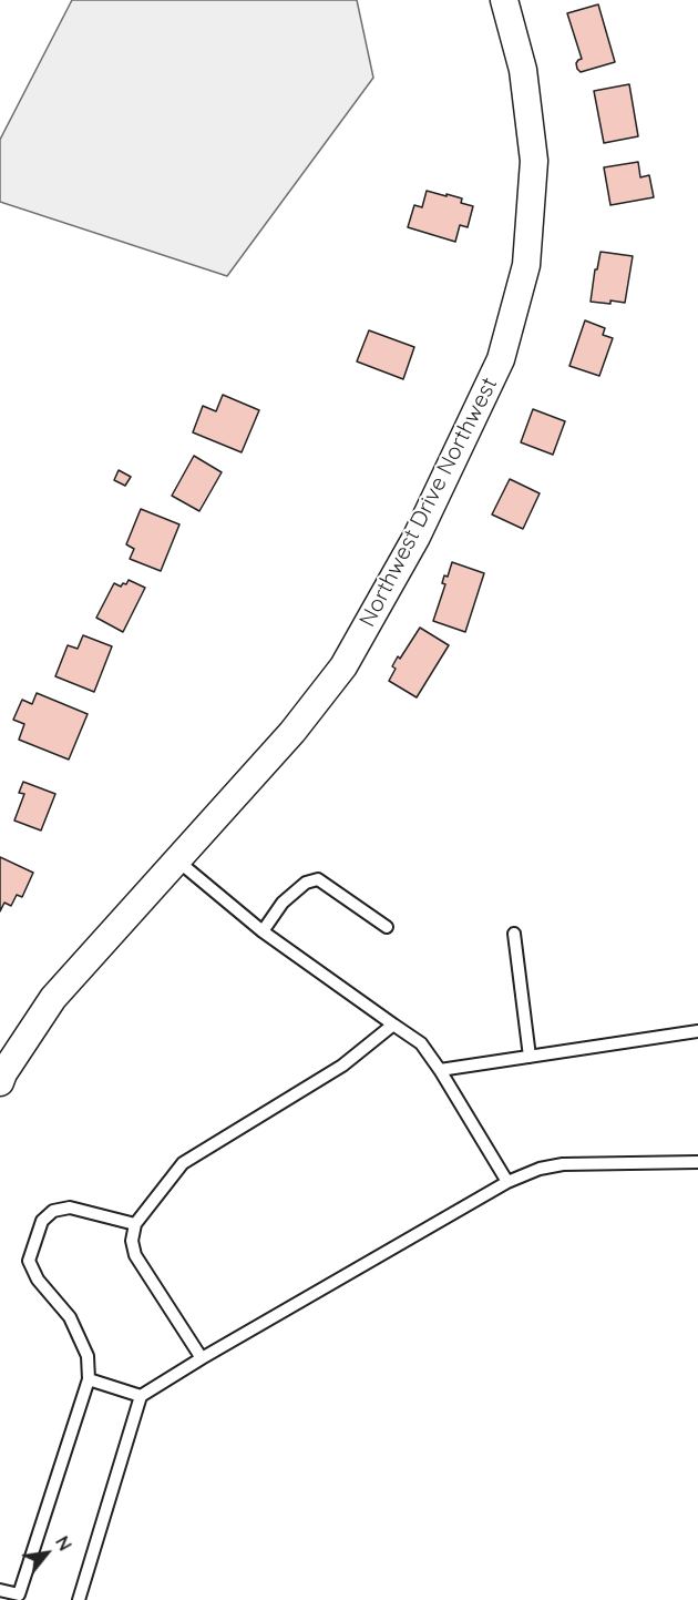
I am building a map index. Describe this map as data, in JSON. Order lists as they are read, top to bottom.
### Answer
{
  "streets": {
    "street": ["Northwest Drive Northwest"]
  },
  "north": "top right"
}
